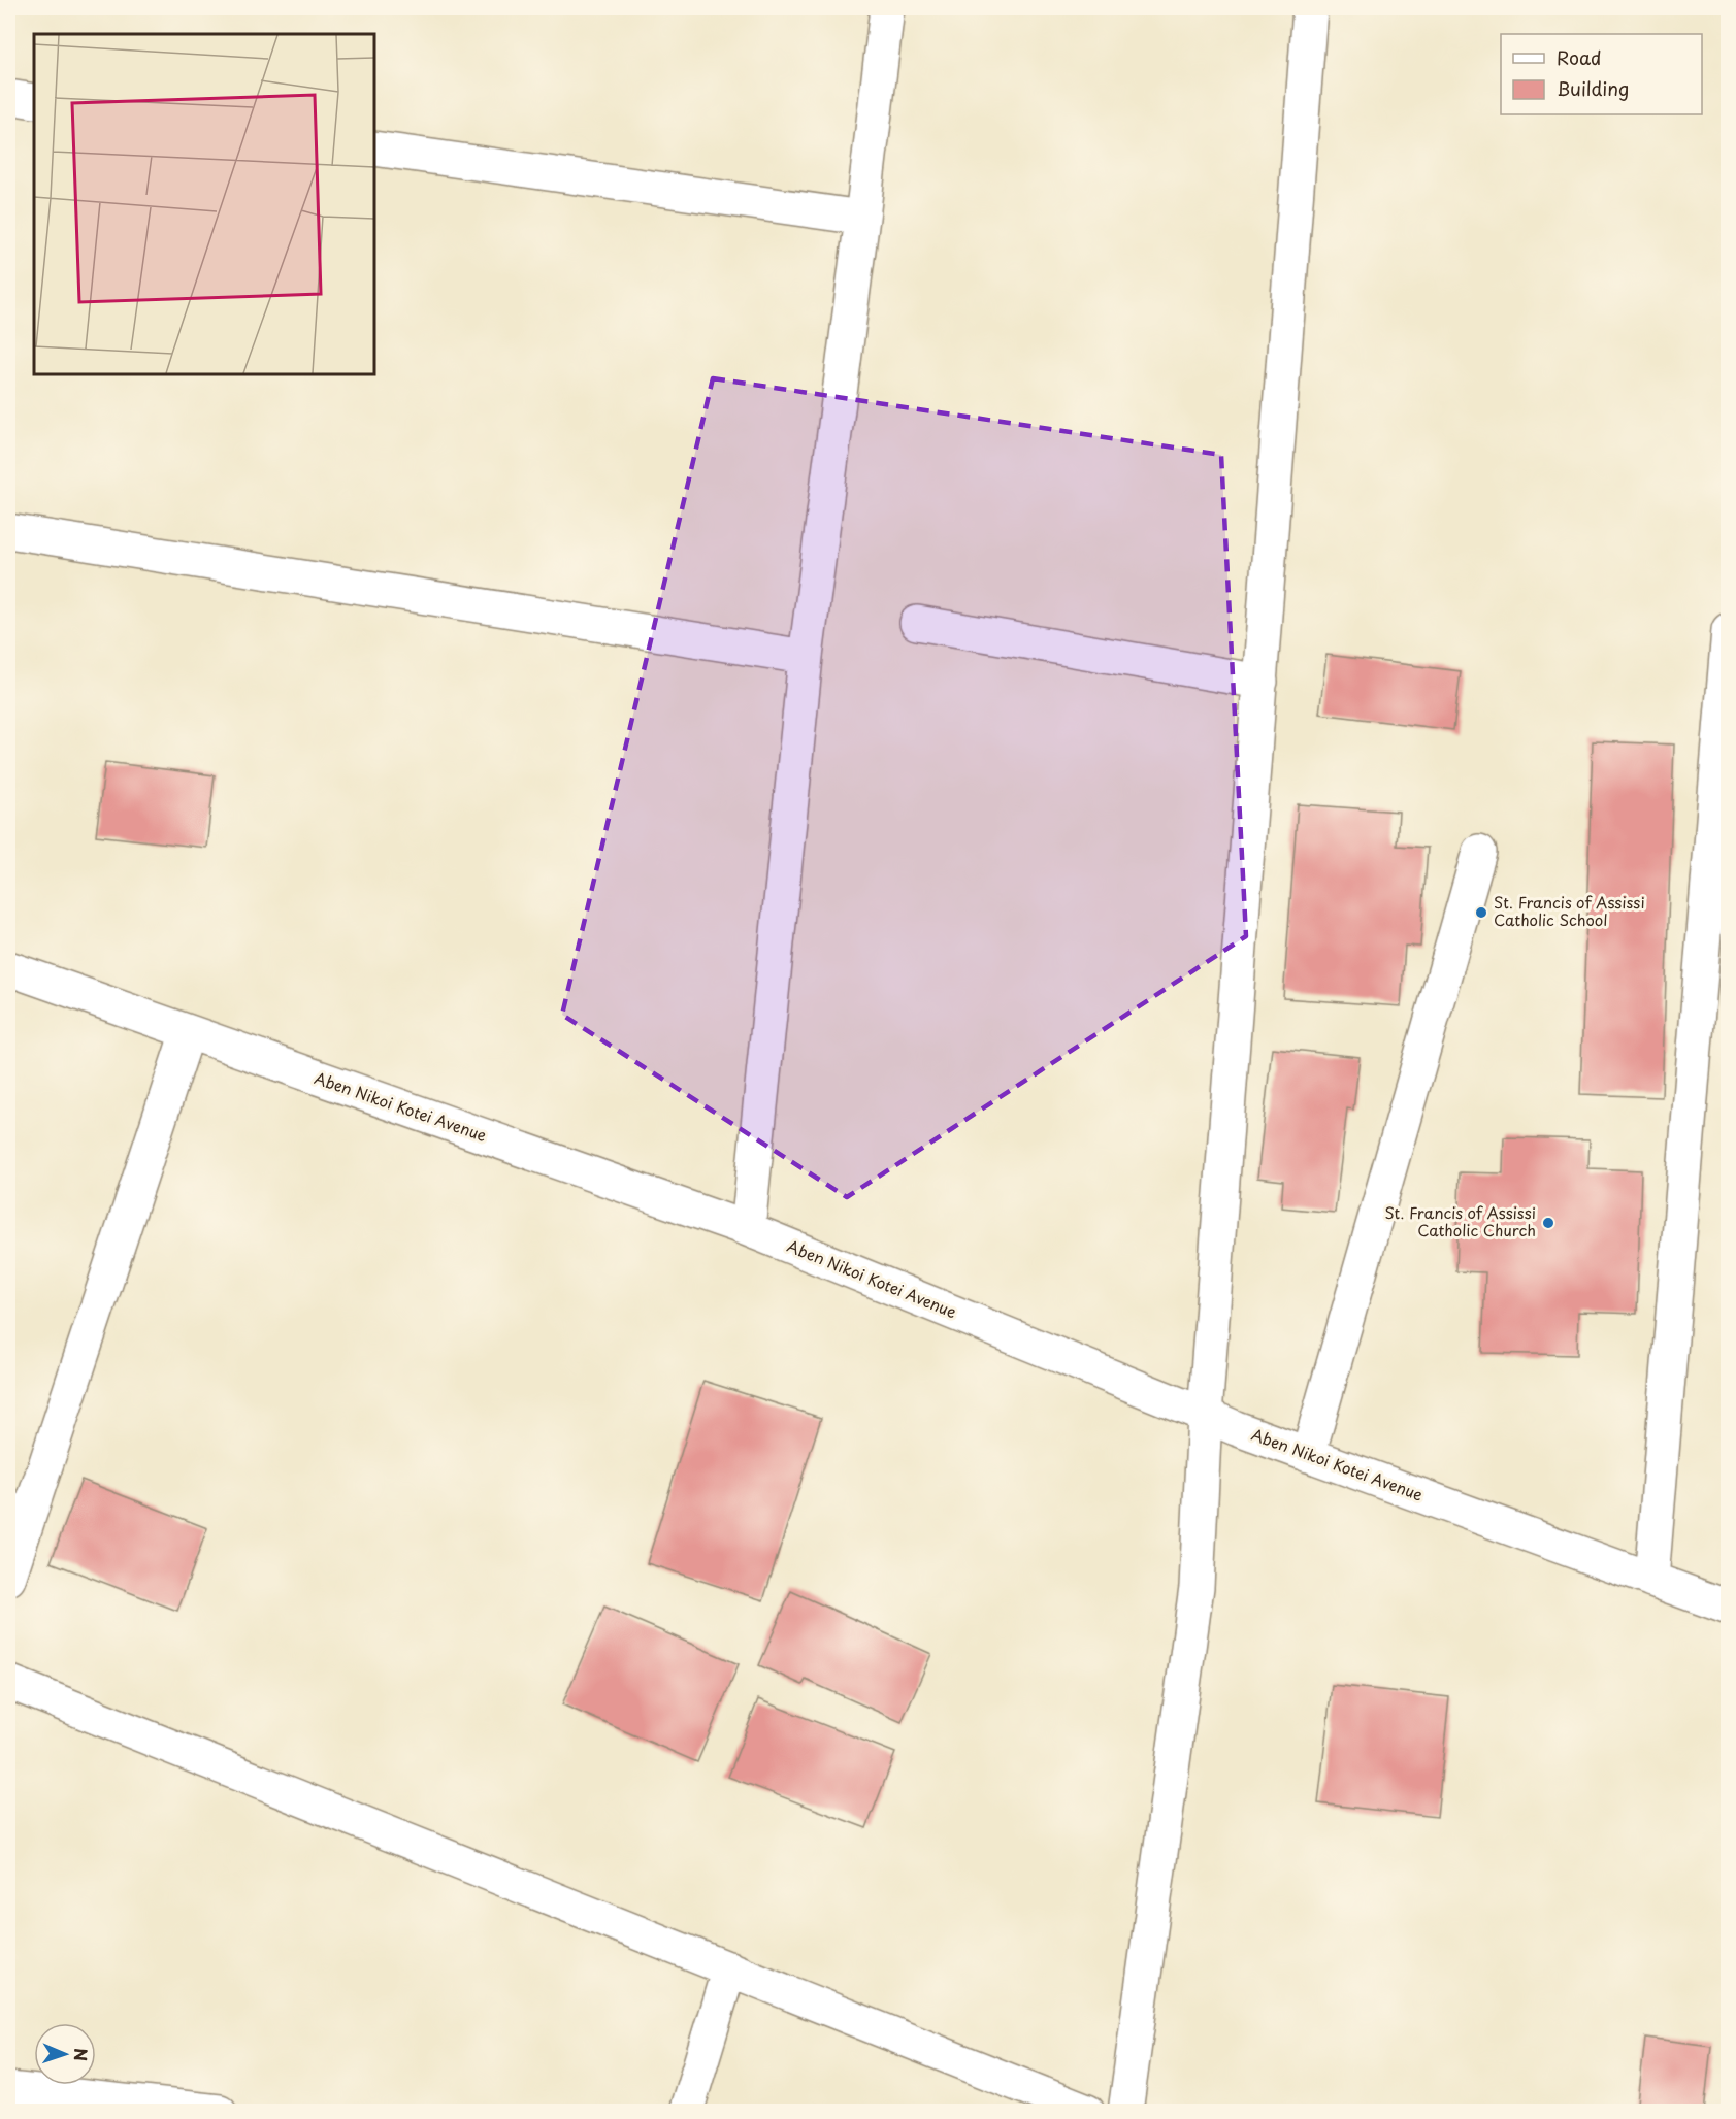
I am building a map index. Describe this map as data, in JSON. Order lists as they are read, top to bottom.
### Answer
{
  "streets": {
    "street": ["Aben Nikoi Kotei Avenue"]
  },
  "places": ["St. Francis of Assissi Catholic School", "St. Francis of Assissi Catholic Church"],
  "legend": ["Road", "Building"],
  "north": "right"
}
